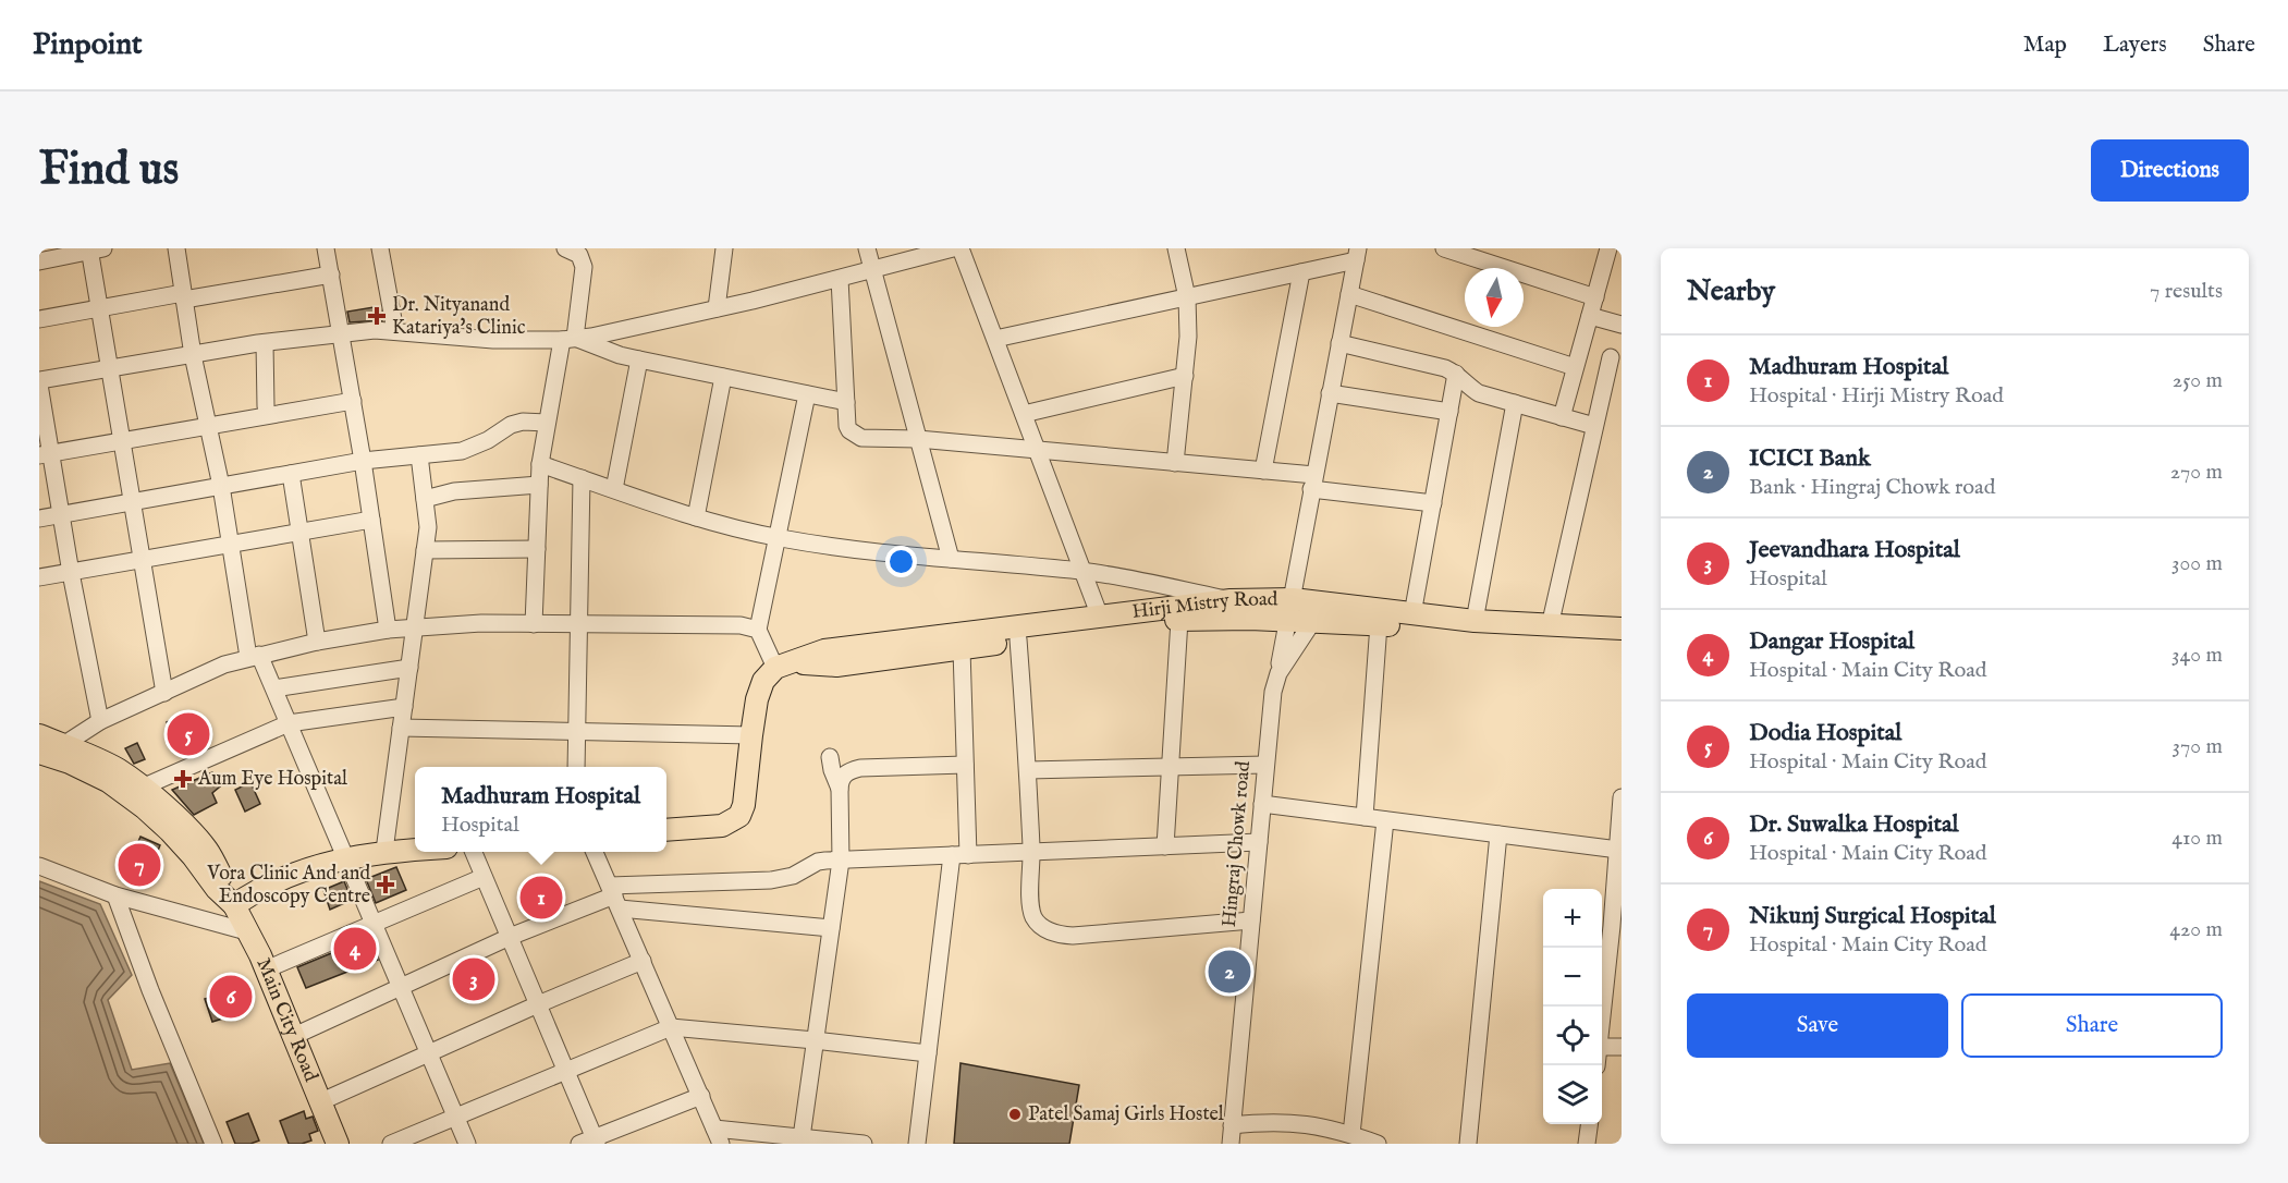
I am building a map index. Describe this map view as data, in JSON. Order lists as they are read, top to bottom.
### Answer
{
  "streets": {
    "main road": ["Hirji Mistry Road", "Main City Road"],
    "street": ["Hingraj Chowk road"]
  },
  "crossings": [
    ["Hirji Mistry Road", "Hingraj Chowk road"]
  ],
  "places": {
    "health": ["Dr. Nityanand Katariya's Clinic", "Aum Eye Hospital", "Vora Clinic And and Endoscopy Centre"],
    "other": ["Patel Samaj Girls Hostel"]
  },
  "north": "bottom",
  "page": {
    "header": "Pinpoint",
    "nav": ["Map", "Layers", "Share"],
    "buttons": [
      "Directions",
      ["Save", "Share"]
    ],
    "title": "Find us",
    "heading": ["Nearby", "7 results"],
    "list": [
      {
        "mark": "1",
        "name": "Madhuram Hospital",
        "note": "Hospital · Hirji Mistry Road",
        "value": "250 m"
      },
      {
        "mark": "2",
        "name": "ICICI Bank",
        "note": "Bank · Hingraj Chowk road",
        "value": "270 m"
      },
      {
        "mark": "3",
        "name": "Jeevandhara Hospital",
        "note": "Hospital",
        "value": "300 m"
      },
      {
        "mark": "4",
        "name": "Dangar Hospital",
        "note": "Hospital · Main City Road",
        "value": "340 m"
      },
      {
        "mark": "5",
        "name": "Dodia Hospital",
        "note": "Hospital · Main City Road",
        "value": "370 m"
      },
      {
        "mark": "6",
        "name": "Dr. Suwalka Hospital",
        "note": "Hospital · Main City Road",
        "value": "410 m"
      },
      {
        "mark": "7",
        "name": "Nikunj Surgical Hospital",
        "note": "Hospital · Main City Road",
        "value": "420 m"
      }
    ],
    "pins": [
      "5",
      "7",
      "1",
      "4",
      "2",
      "3",
      "6"
    ],
    "popup": ["Madhuram Hospital", "Hospital"],
    "map_buttons": ["+", "−"]
  }
}
